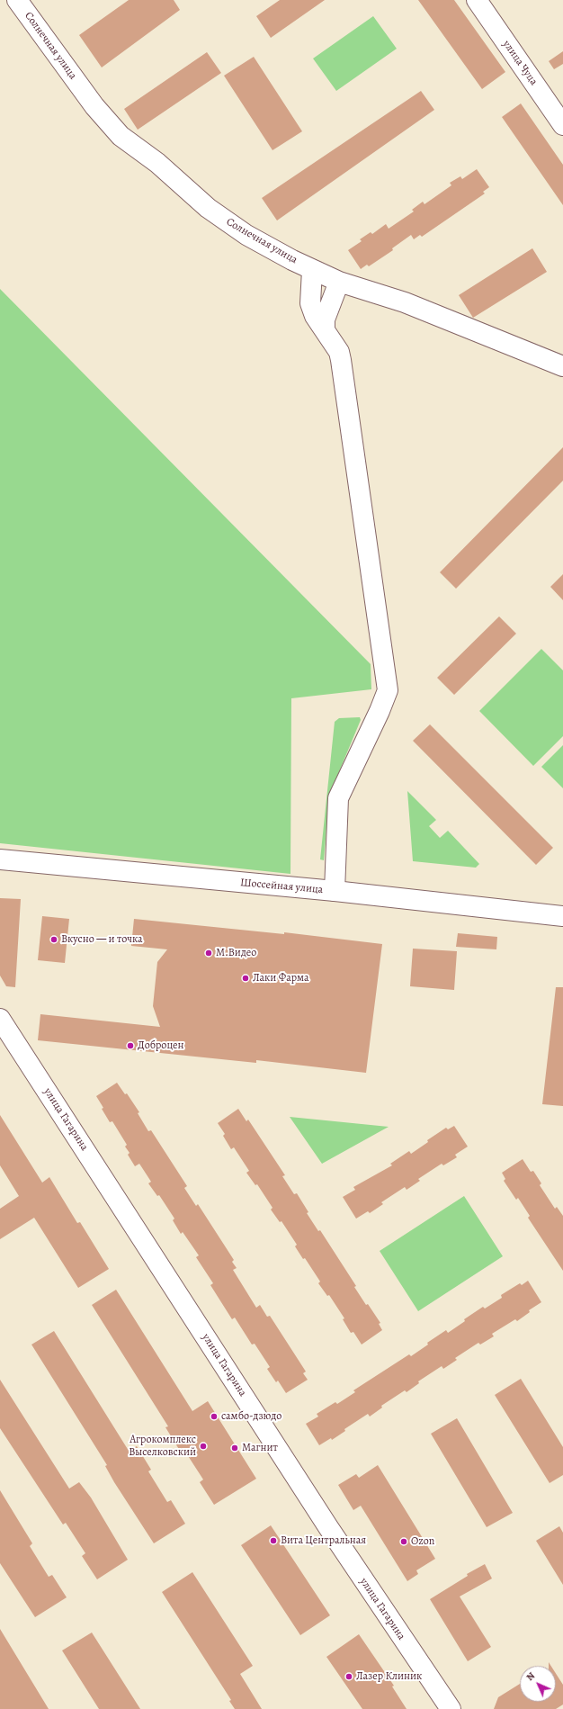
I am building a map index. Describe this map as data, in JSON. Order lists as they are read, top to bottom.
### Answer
{
  "streets": {
    "street": [
      "Солнечная улица",
      "улица Чуца",
      "Шоссейная улица",
      "улица Гагарина"
    ]
  },
  "places": [
    "Вкусно — и точка",
    "М.Видео",
    "Лаки Фарма",
    "Доброцен",
    "самбо-дзюдо",
    "Агрокомплекс Выселковский",
    "Магнит",
    "Вита Центральная",
    "Ozon",
    "Лазер Клиник"
  ],
  "north": "top left"
}
